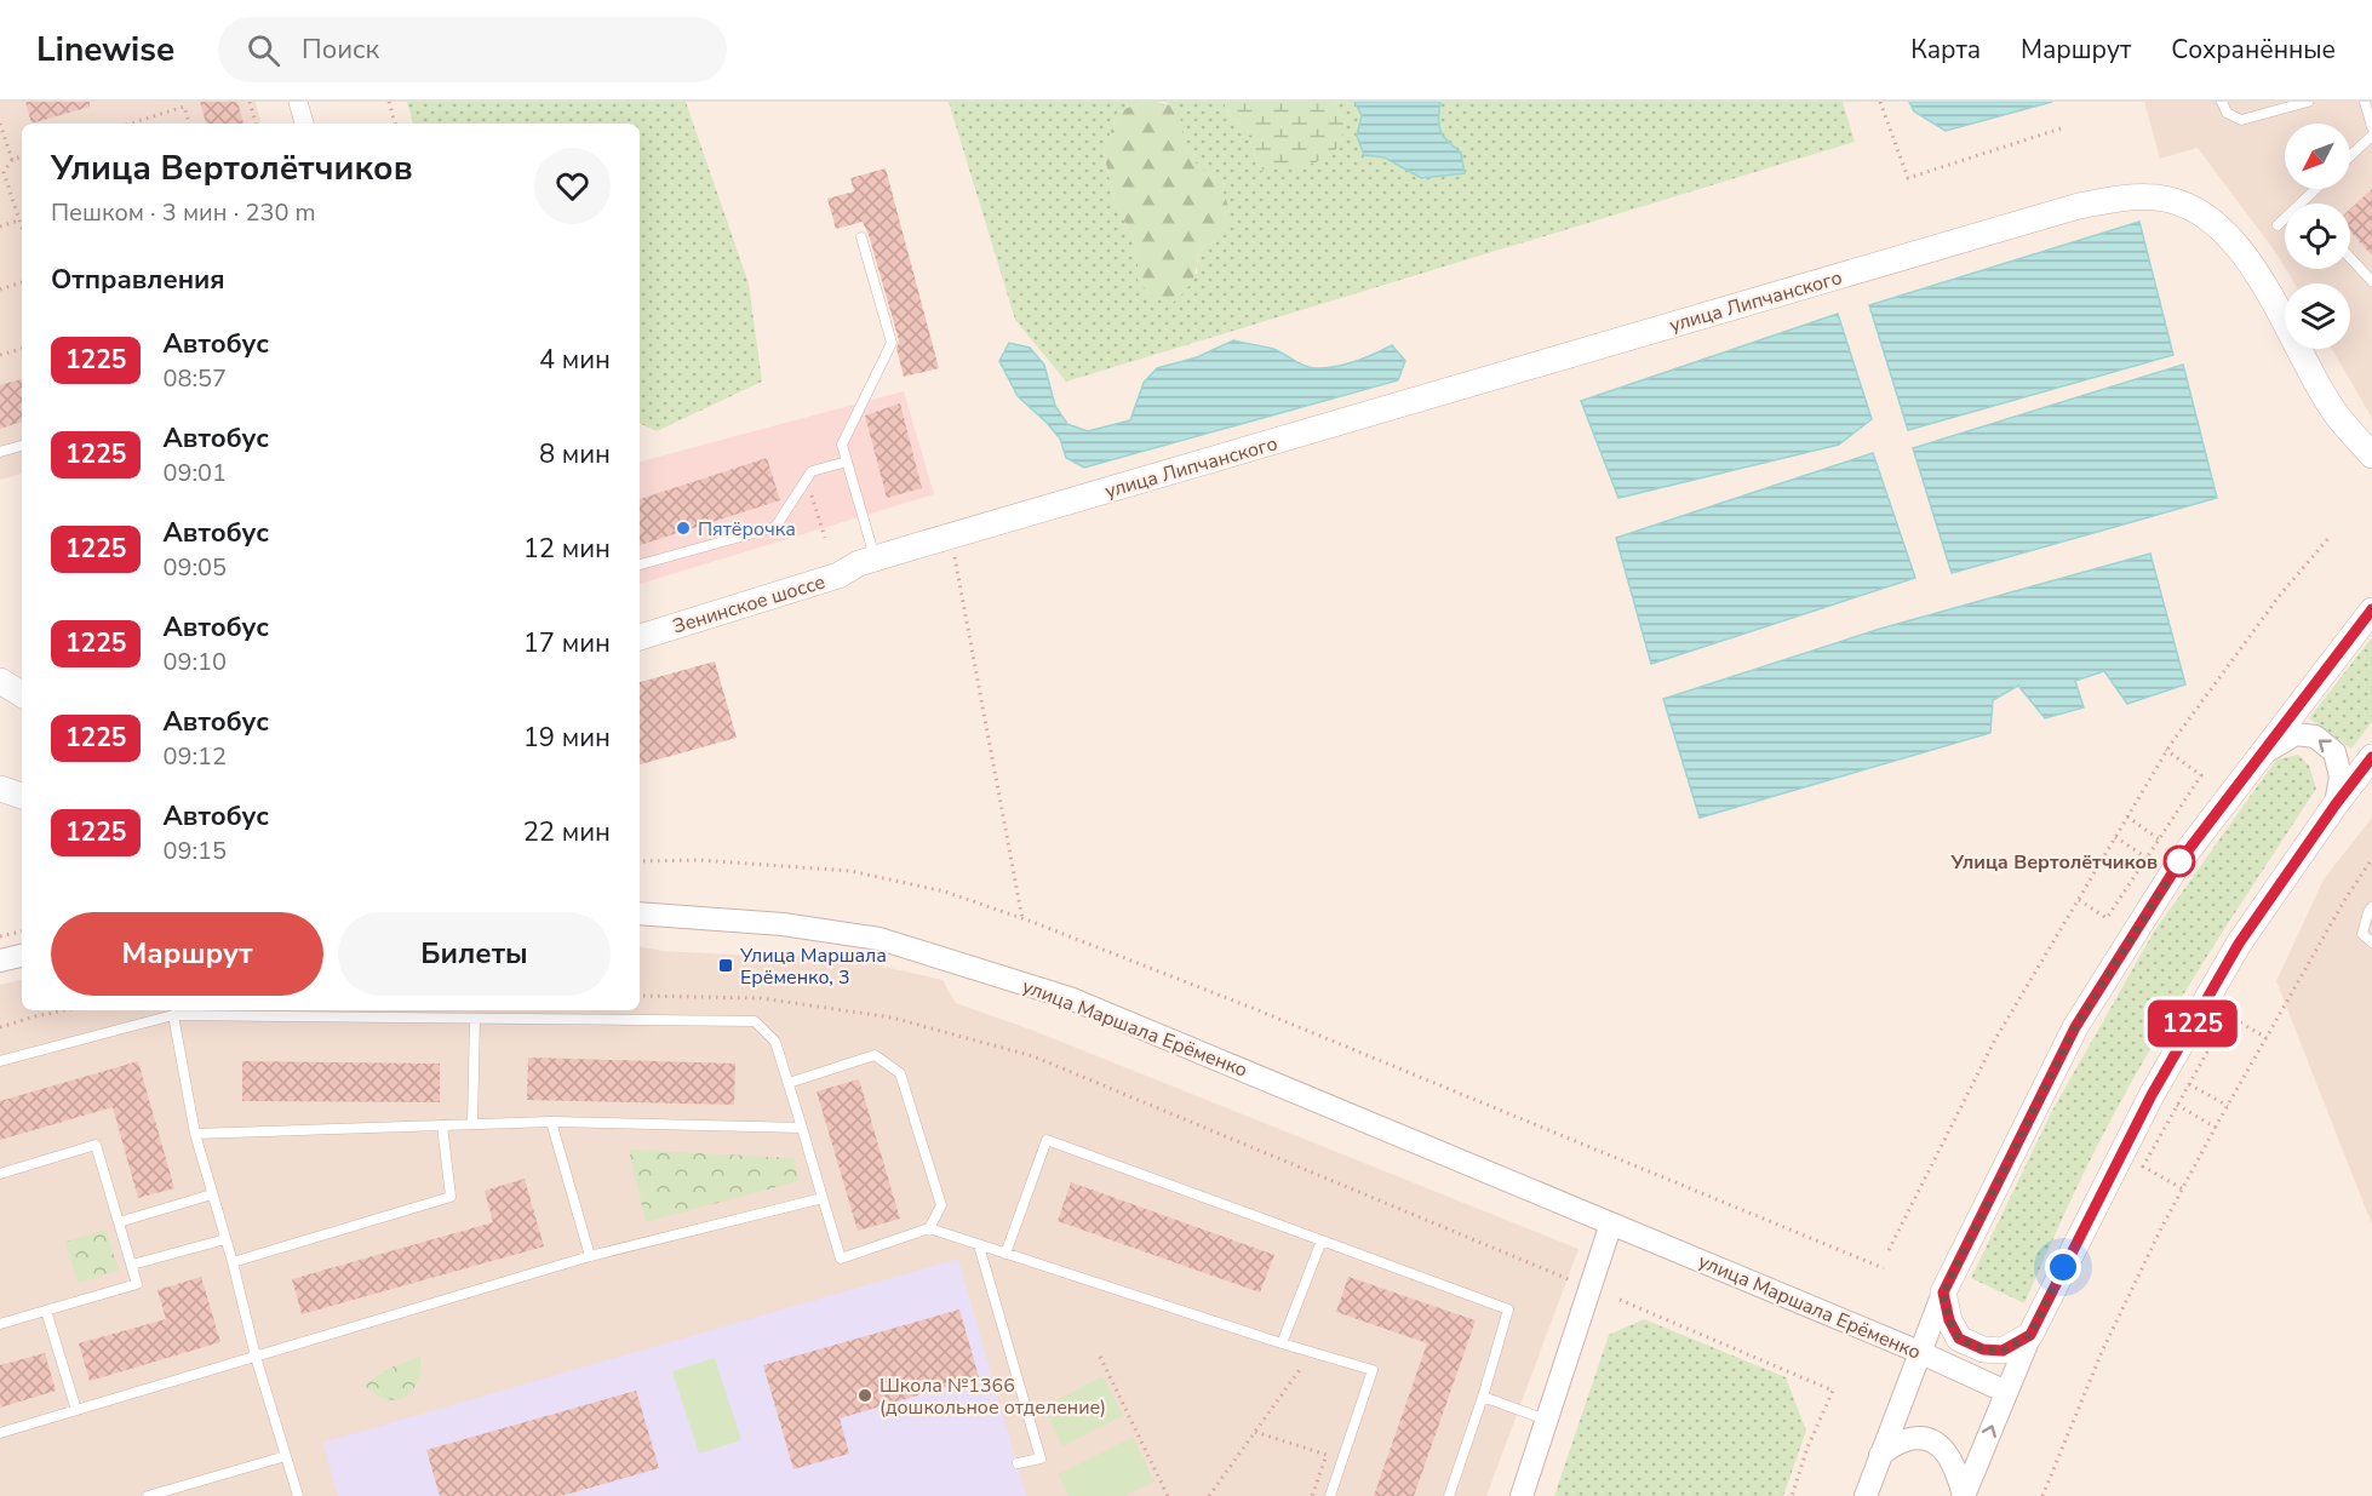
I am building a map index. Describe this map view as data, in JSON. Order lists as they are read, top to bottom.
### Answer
{
  "streets": {
    "main road": ["улица Липчанского", "Зенинское шоссе"],
    "street": ["улица Маршала Ерёменко"]
  },
  "crossings": [
    ["улица Липчанского", "Зенинское шоссе"]
  ],
  "places": {
    "other": ["Пятёрочка", "Улица Вертолётчиков", "Школа №1366 (дошкольное отделение)"],
    "transit": ["Улица Маршала Ерёменко, 3"]
  },
  "lines": ["bus line 1225"],
  "north": "bottom left",
  "page": {
    "header": "Linewise",
    "search": "Поиск",
    "nav": ["Карта", "Маршрут", "Сохранённые"],
    "on_map": "1225",
    "heading": [
      ["Улица Вертолётчиков", "Пешком · 3 мин · 230 m"],
      "Отправления"
    ],
    "list": [
      {
        "mark": "1225",
        "name": "Автобус",
        "note": "08:57",
        "value": "4 мин"
      },
      {
        "mark": "1225",
        "name": "Автобус",
        "note": "09:01",
        "value": "8 мин"
      },
      {
        "mark": "1225",
        "name": "Автобус",
        "note": "09:05",
        "value": "12 мин"
      },
      {
        "mark": "1225",
        "name": "Автобус",
        "note": "09:10",
        "value": "17 мин"
      },
      {
        "mark": "1225",
        "name": "Автобус",
        "note": "09:12",
        "value": "19 мин"
      },
      {
        "mark": "1225",
        "name": "Автобус",
        "note": "09:15",
        "value": "22 мин"
      }
    ],
    "buttons": ["Маршрут", "Билеты"]
  }
}
